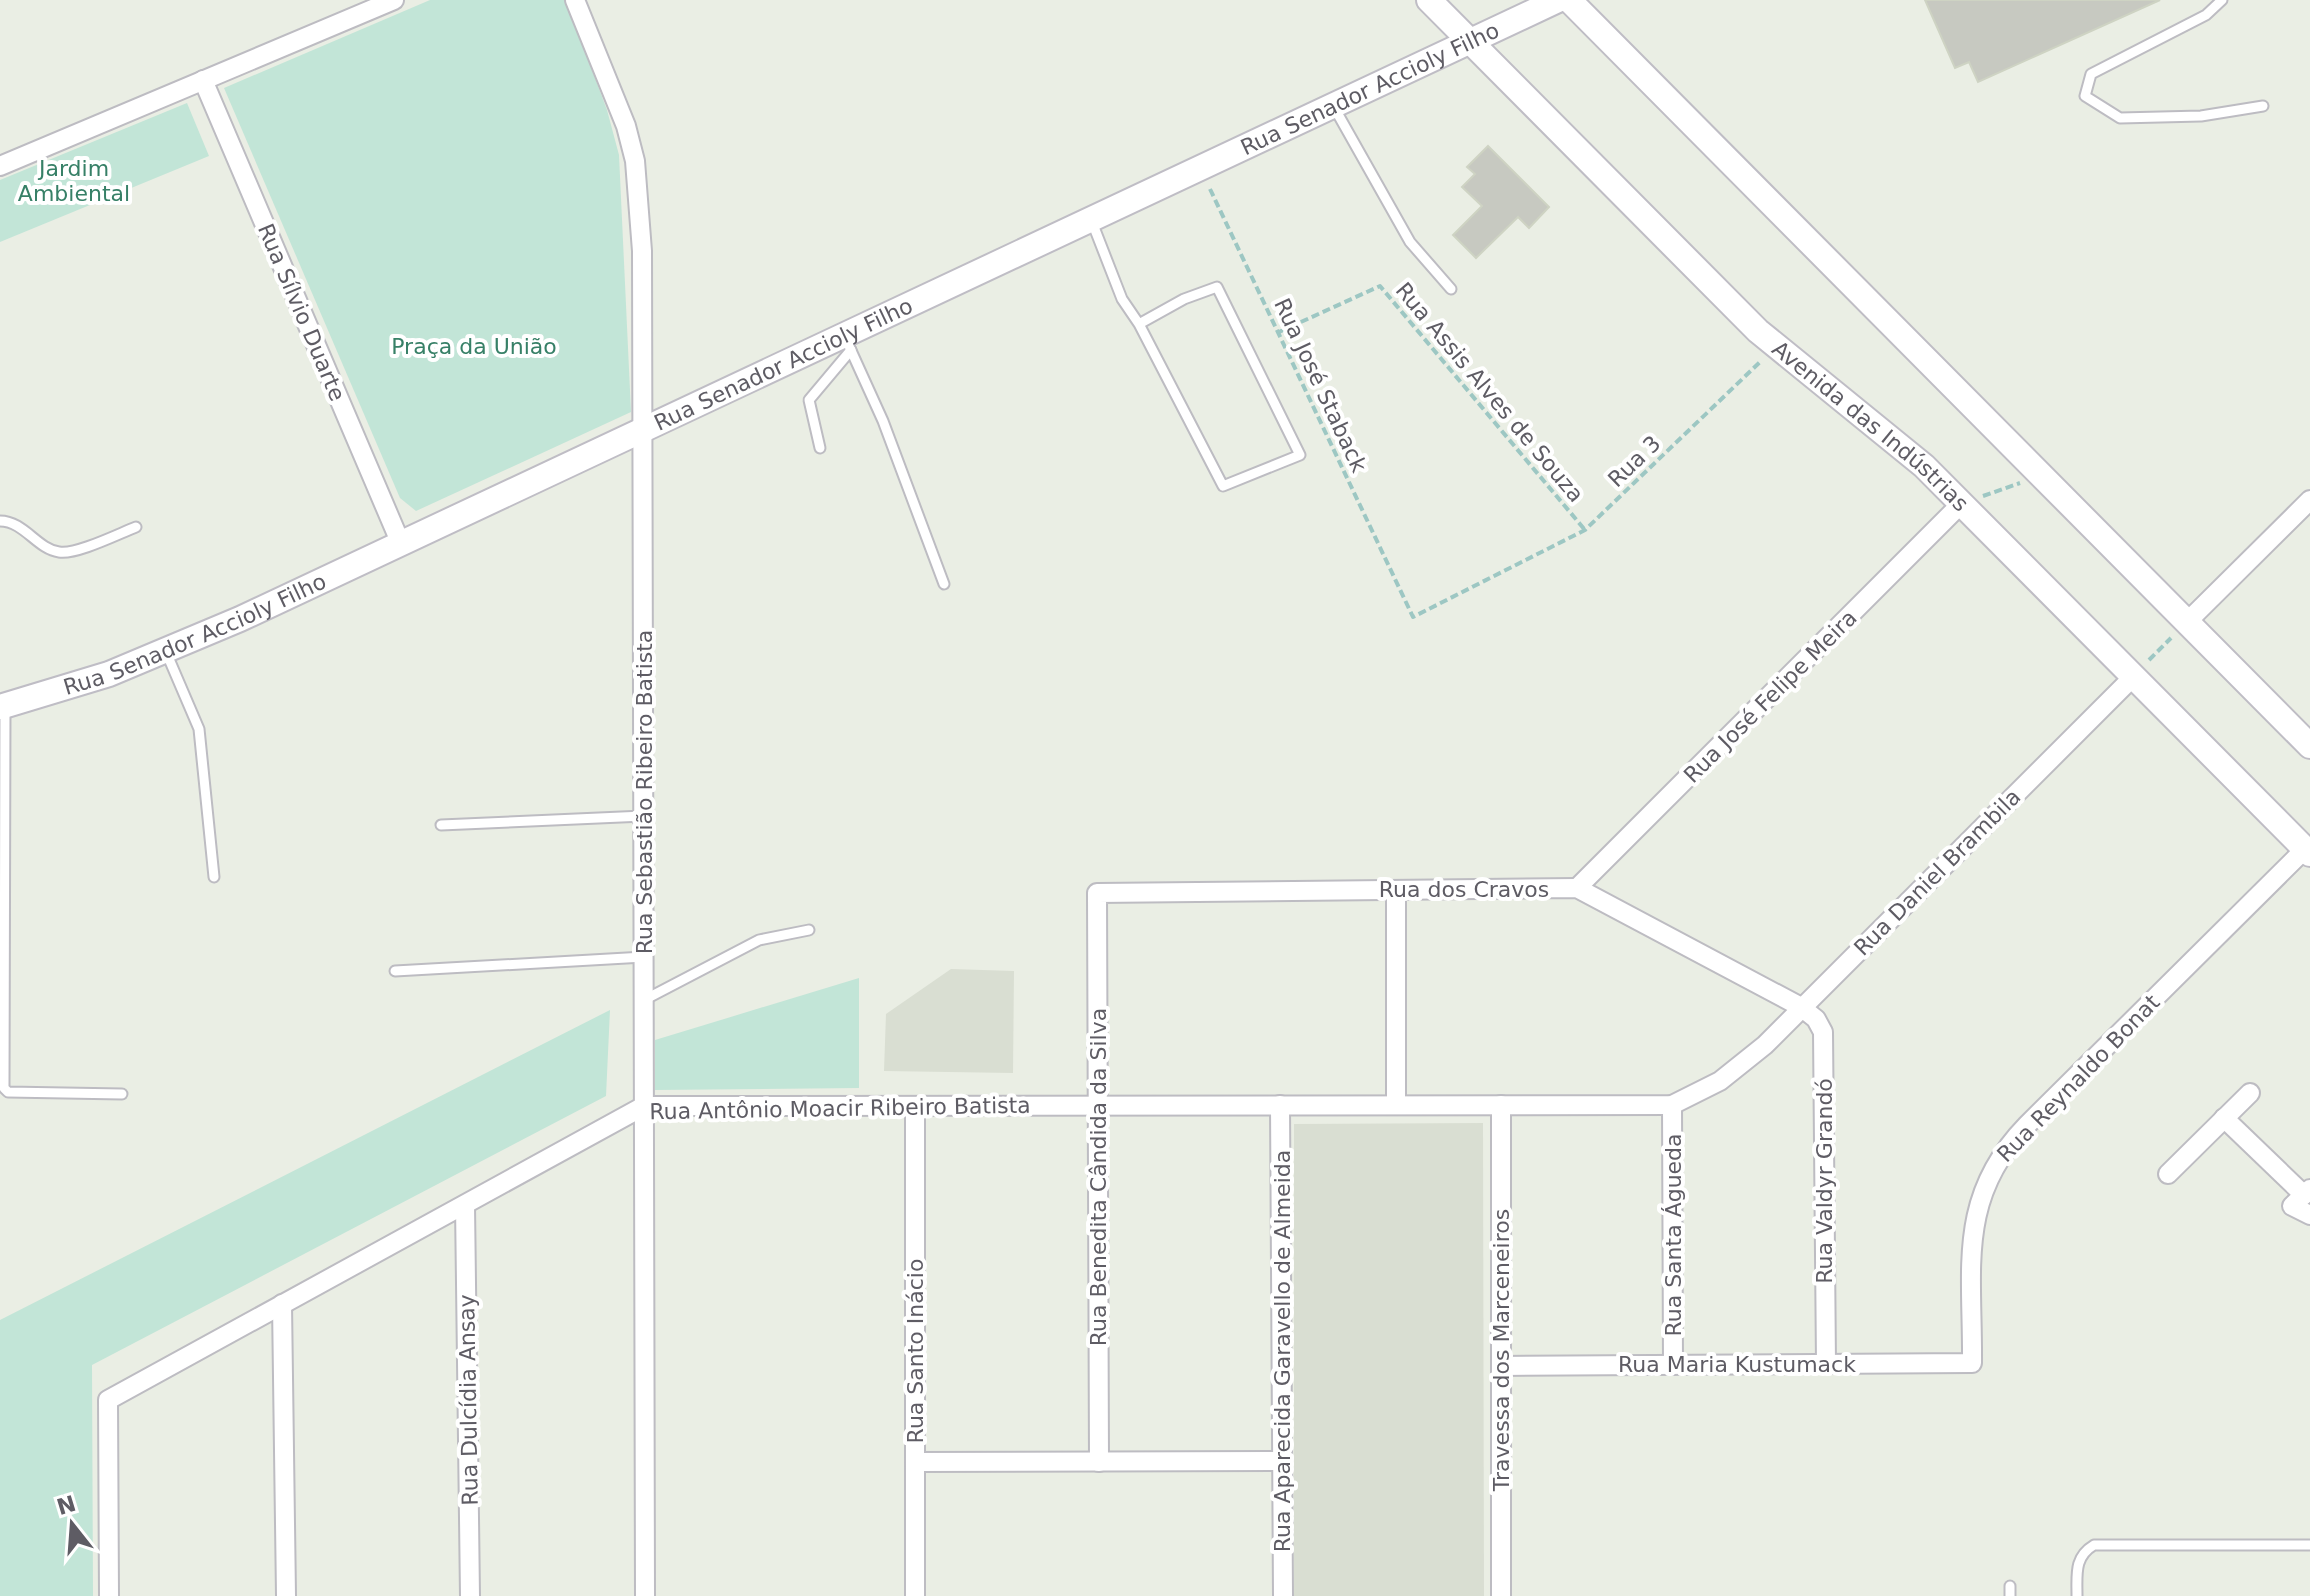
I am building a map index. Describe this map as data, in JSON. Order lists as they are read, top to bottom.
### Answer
{
  "streets": {
    "main road": ["Rua Senador Accioly Filho", "Avenida das Indústrias"],
    "street": [
      "Rua Sílvio Duarte",
      "Rua José Felipe Meira",
      "Rua Sebastião Ribeiro Batista",
      "Rua Daniel Brambila",
      "Rua dos Cravos",
      "Rua Reynaldo Bonat",
      "Rua Antônio Moacir Ribeiro Batista",
      "Rua Benedita Cândida da Silva",
      "Rua Valdyr Grandó",
      "Rua Santa Águeda",
      "Travessa dos Marceneiros",
      "Rua Santo Inácio",
      "Rua Aparecida Garavello de Almeida",
      "Rua Maria Kustumack",
      "Rua Dulcídia Ansay"
    ],
    "path": ["Rua José Staback", "Rua Assis Alves de Souza", "Rua 3"]
  },
  "crossings": [
    ["Rua Senador Accioly Filho", "Rua Sílvio Duarte"],
    ["Rua Senador Accioly Filho", "Rua José Staback"],
    ["Rua Senador Accioly Filho", "Avenida das Indústrias"],
    ["Rua Senador Accioly Filho", "Rua Sebastião Ribeiro Batista"],
    ["Rua José Staback", "Rua Assis Alves de Souza"],
    ["Rua José Staback", "Rua 3"],
    ["Rua Assis Alves de Souza", "Rua 3"],
    ["Avenida das Indústrias", "Rua 3"],
    ["Avenida das Indústrias", "Rua José Felipe Meira"],
    ["Avenida das Indústrias", "Rua Daniel Brambila"],
    ["Avenida das Indústrias", "Rua Reynaldo Bonat"],
    ["Rua José Felipe Meira", "Rua dos Cravos"],
    ["Rua Sebastião Ribeiro Batista", "Rua Antônio Moacir Ribeiro Batista"],
    ["Rua Daniel Brambila", "Rua dos Cravos"],
    ["Rua Daniel Brambila", "Rua Valdyr Grandó"],
    ["Rua Daniel Brambila", "Rua Santa Águeda"],
    ["Rua dos Cravos", "Rua Benedita Cândida da Silva"],
    ["Rua dos Cravos", "Rua Valdyr Grandó"],
    ["Rua Reynaldo Bonat", "Rua Maria Kustumack"],
    ["Rua Antônio Moacir Ribeiro Batista", "Rua Benedita Cândida da Silva"],
    ["Rua Antônio Moacir Ribeiro Batista", "Travessa dos Marceneiros"],
    ["Rua Antônio Moacir Ribeiro Batista", "Rua Santo Inácio"],
    ["Rua Antônio Moacir Ribeiro Batista", "Rua Aparecida Garavello de Almeida"],
    ["Rua Antônio Moacir Ribeiro Batista", "Rua Dulcídia Ansay"],
    ["Rua Valdyr Grandó", "Rua Maria Kustumack"],
    ["Rua Santa Águeda", "Rua Maria Kustumack"],
    ["Travessa dos Marceneiros", "Rua Maria Kustumack"]
  ],
  "parks": ["Jardim Ambiental", "Praça da União"],
  "north": "top"
}
